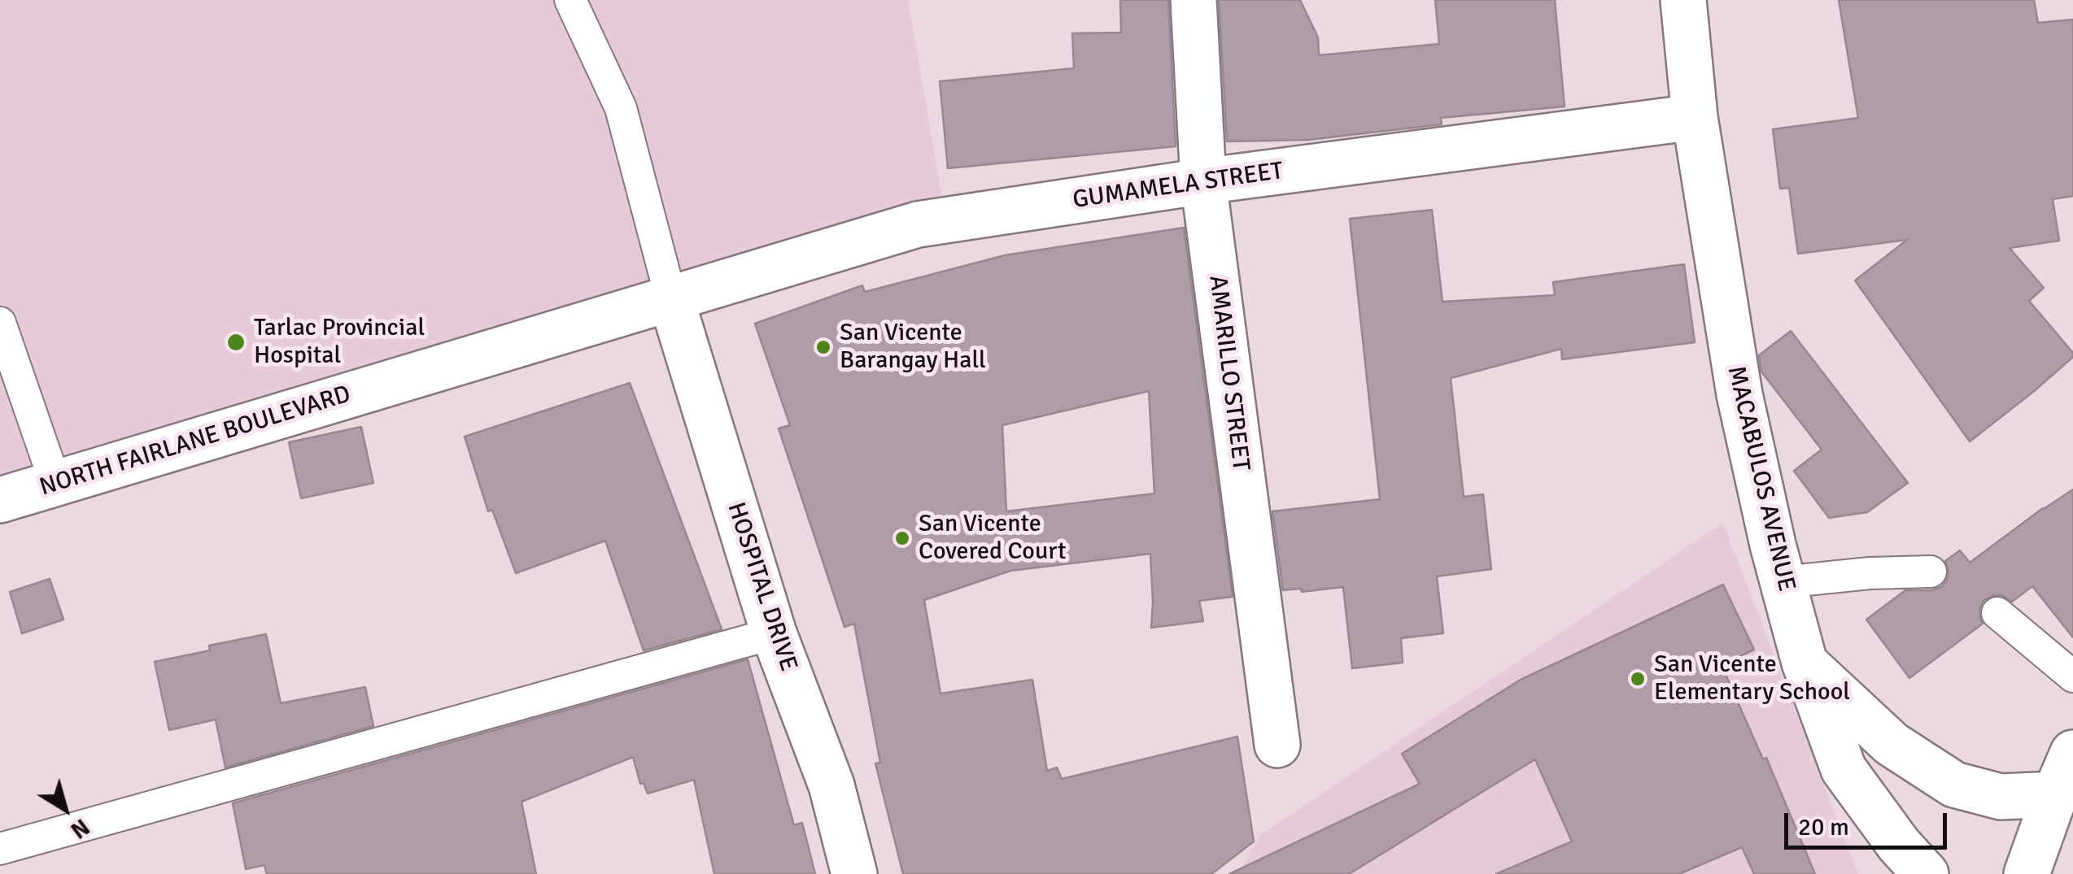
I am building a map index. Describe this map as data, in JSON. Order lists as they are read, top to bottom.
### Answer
{
  "streets": {
    "main road": [
      "GUMAMELA STREET",
      "AMARILLO STREET",
      "NORTH FAIRLANE BOULEVARD",
      "MACABULOS AVENUE",
      "HOSPITAL DRIVE"
    ]
  },
  "crossings": [
    ["GUMAMELA STREET", "AMARILLO STREET"],
    ["GUMAMELA STREET", "NORTH FAIRLANE BOULEVARD"],
    ["GUMAMELA STREET", "MACABULOS AVENUE"],
    ["GUMAMELA STREET", "HOSPITAL DRIVE"],
    ["NORTH FAIRLANE BOULEVARD", "HOSPITAL DRIVE"]
  ],
  "places": [
    "Tarlac Provincial Hospital",
    "San Vicente Barangay Hall",
    "San Vicente Covered Court",
    "San Vicente Elementary School"
  ],
  "scale_bar": "20 m",
  "north": "bottom right"
}
